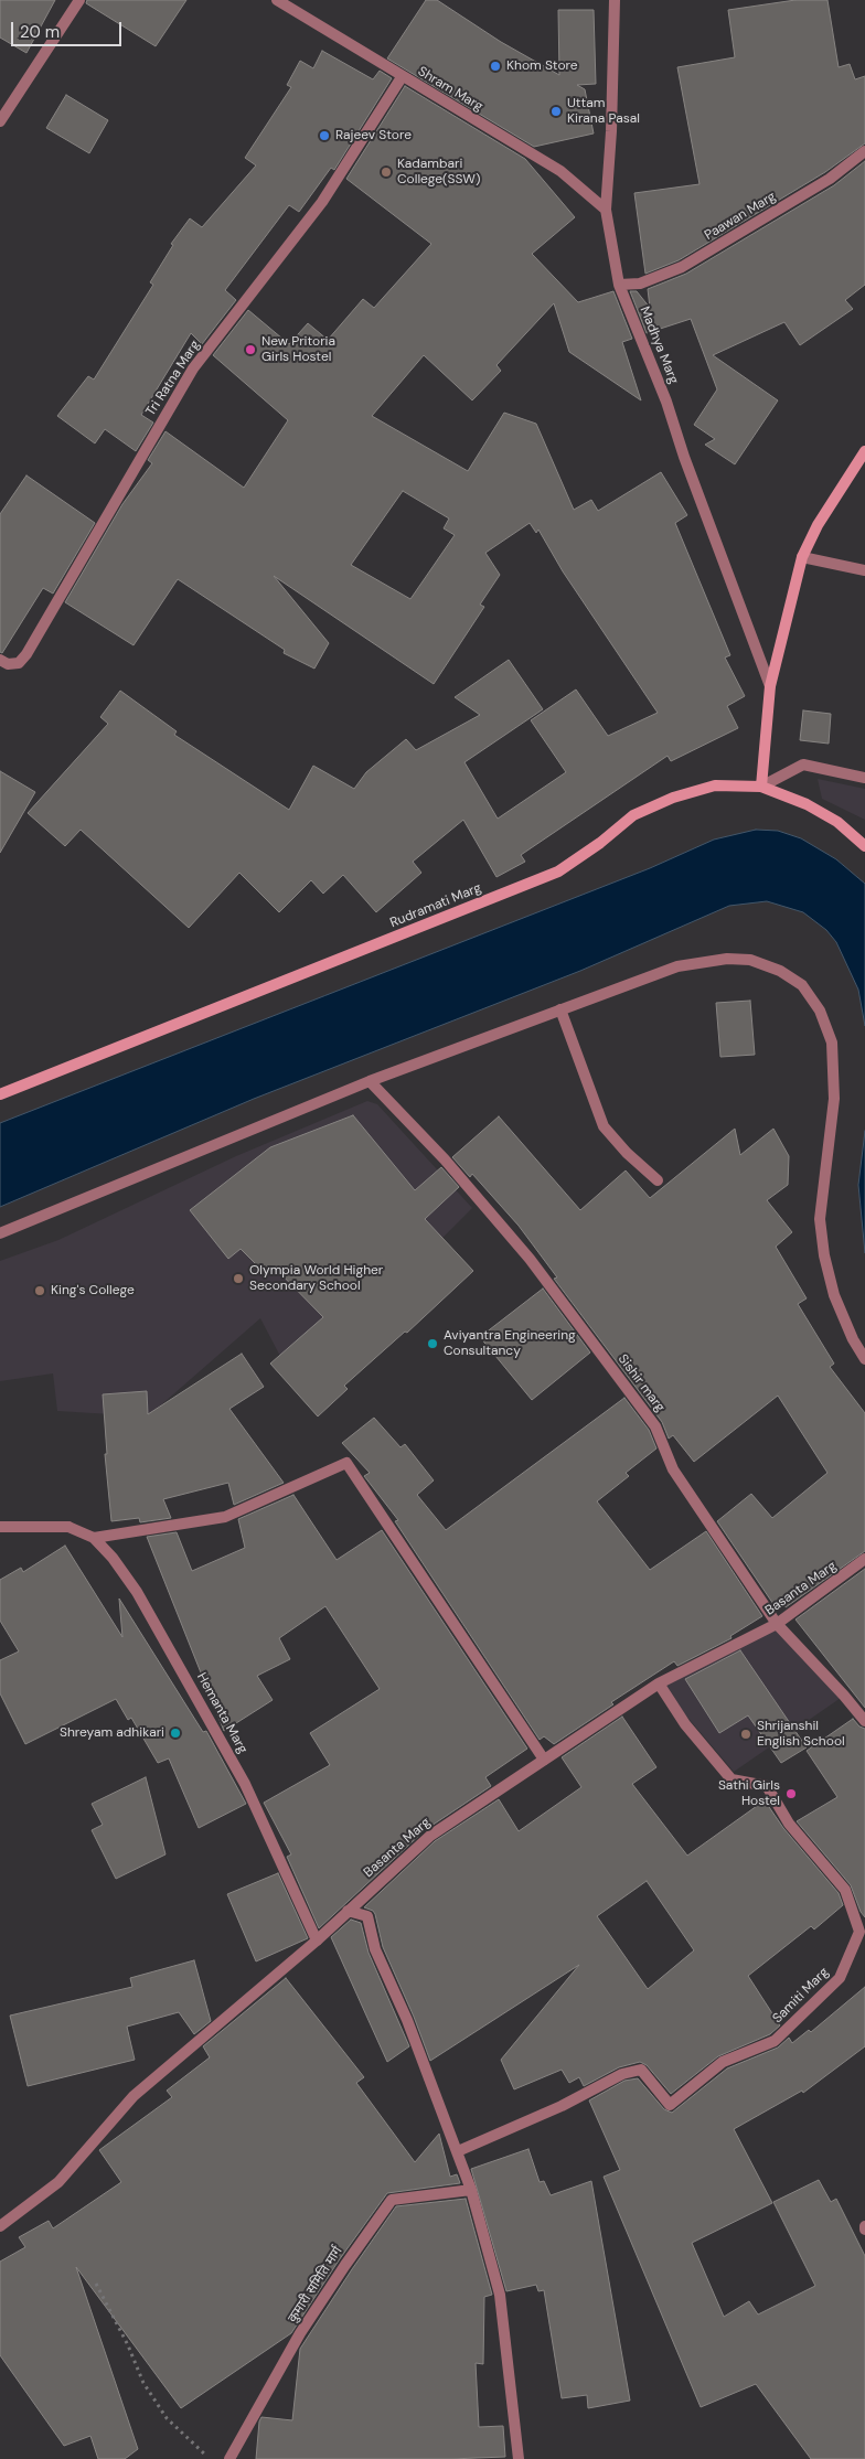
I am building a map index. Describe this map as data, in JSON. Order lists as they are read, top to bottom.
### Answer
{
  "streets": {
    "street": [
      "Shram Marg",
      "Paawan Marg",
      "Madhya Marg",
      "Tri Ratna Marg",
      "Rudramati Marg",
      "Sishir marg",
      "Basanta Marg",
      "Hemanta Marg",
      "Samiti Marg",
      "कुमारी समिति मार्ग"
    ]
  },
  "crossings": [
    ["Shram Marg", "Madhya Marg"],
    ["Shram Marg", "Tri Ratna Marg"],
    ["Paawan Marg", "Madhya Marg"],
    ["Sishir marg", "Basanta Marg"],
    ["Basanta Marg", "Hemanta Marg"],
    ["Basanta Marg", "Samiti Marg"]
  ],
  "places": [
    "Khom Store",
    "Uttam Kirana Pasal",
    "Rajeev Store",
    "Kadambari College(SSW)",
    "New Pritoria Girls Hostel",
    "Olympia World Higher Secondary School",
    "King's College",
    "Aviyantra Engineering Consultancy",
    "Shreyam adhikari",
    "Shrijanshil English School",
    "Sathi Girls Hostel"
  ],
  "scale_bar": "20 m"
}
